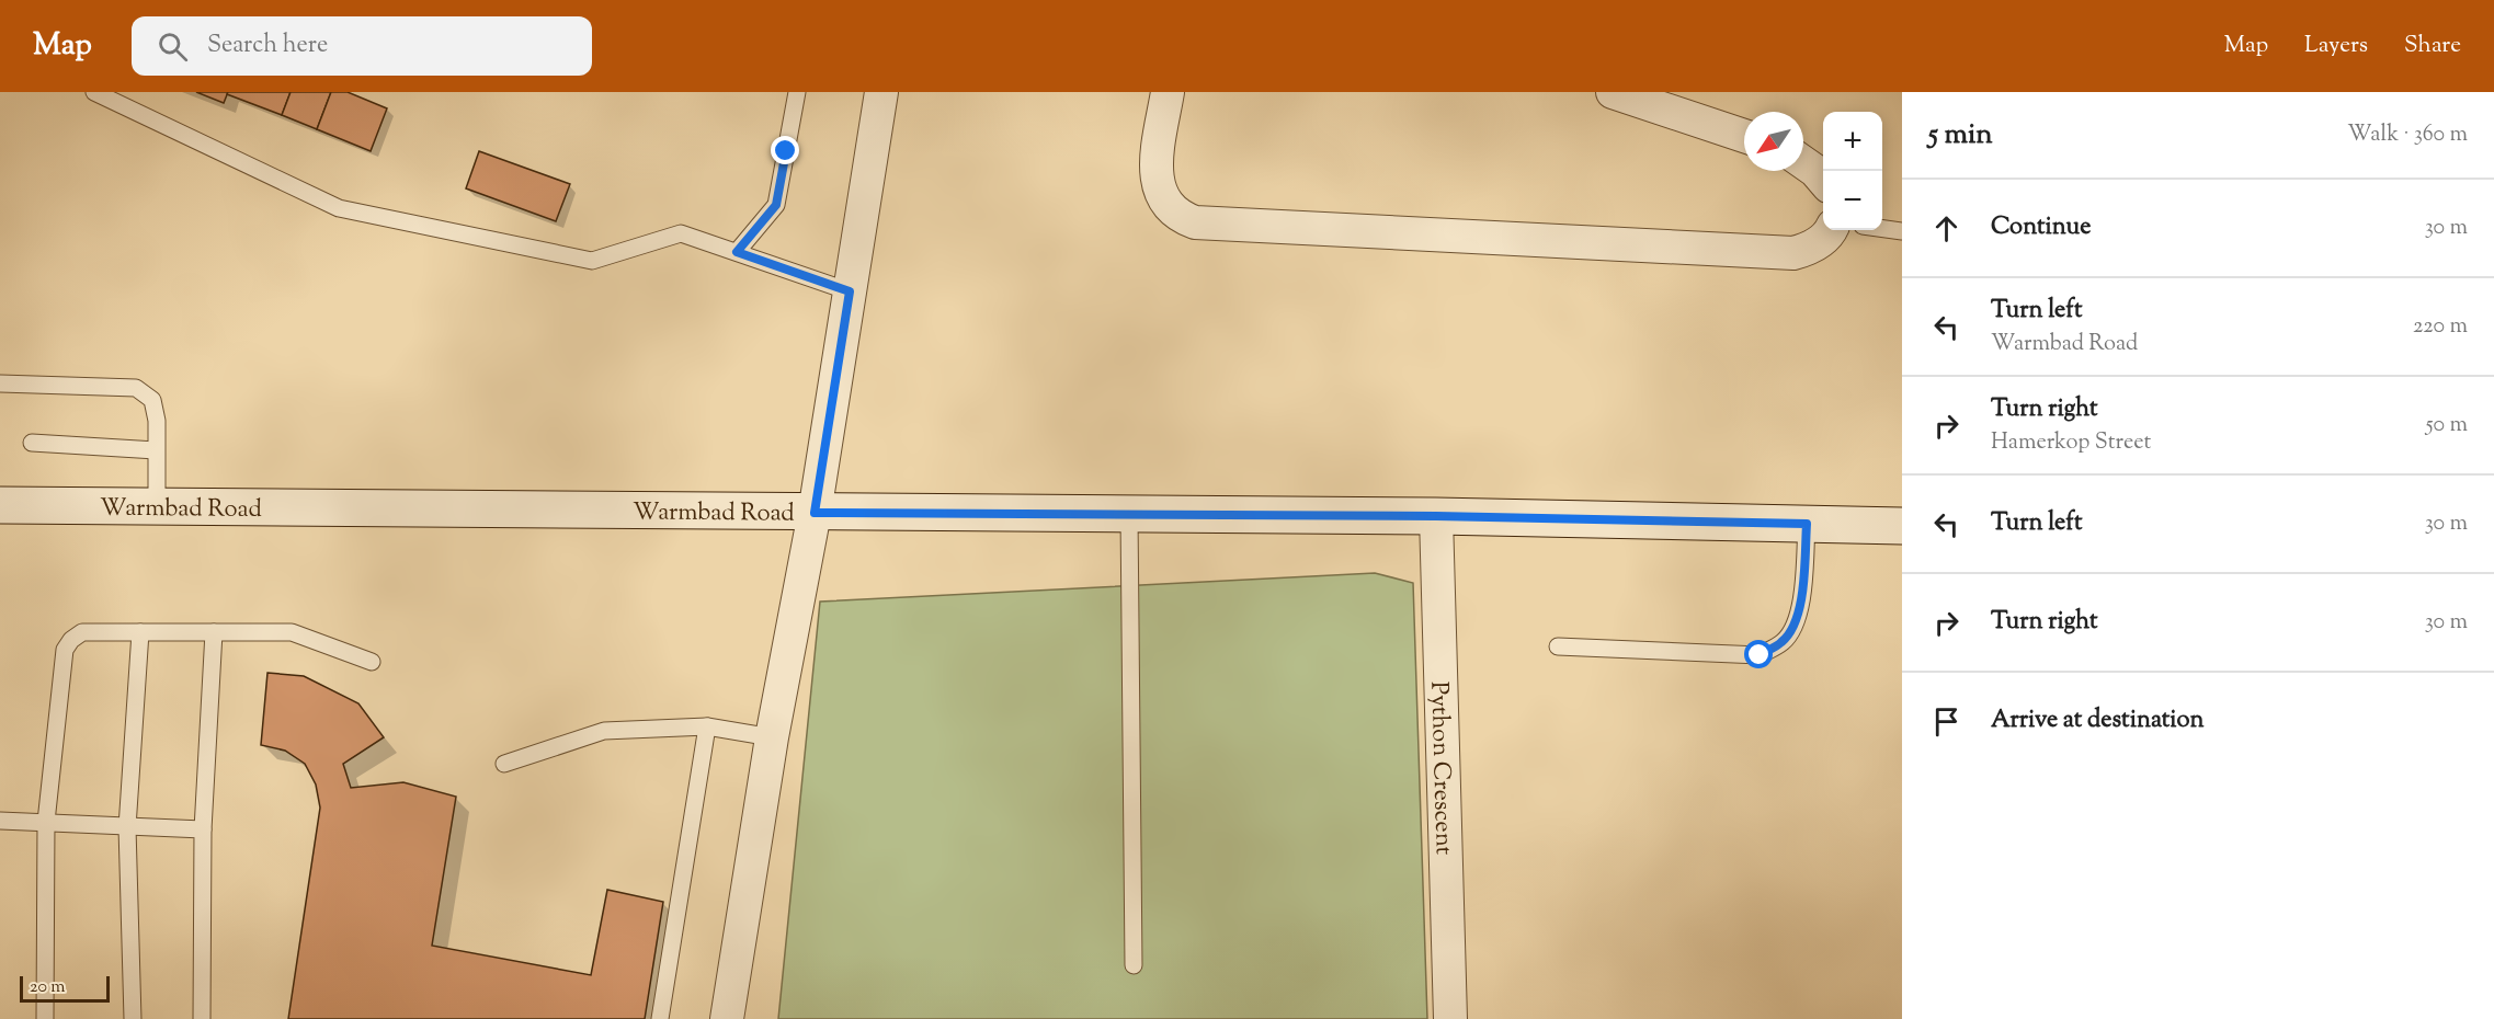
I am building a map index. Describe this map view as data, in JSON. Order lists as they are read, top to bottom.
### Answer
{
  "streets": {
    "street": ["Warmbad Road", "Python Crescent"]
  },
  "crossings": [
    ["Warmbad Road", "Python Crescent"]
  ],
  "scale_bar": "20 m",
  "north": "bottom left",
  "page": {
    "header": "Map",
    "search": "Search here",
    "nav": ["Map", "Layers", "Share"],
    "heading": ["5 min", "Walk · 360 m"],
    "map_buttons": ["+", "−"],
    "list": [
      ["Continue", "30 m"],
      ["Turn left", "Warmbad Road", "220 m"],
      ["Turn right", "Hamerkop Street", "50 m"],
      ["Turn left", "30 m"],
      ["Turn right", "30 m"],
      "Arrive at destination"
    ],
    "scale": "20 m"
  }
}
